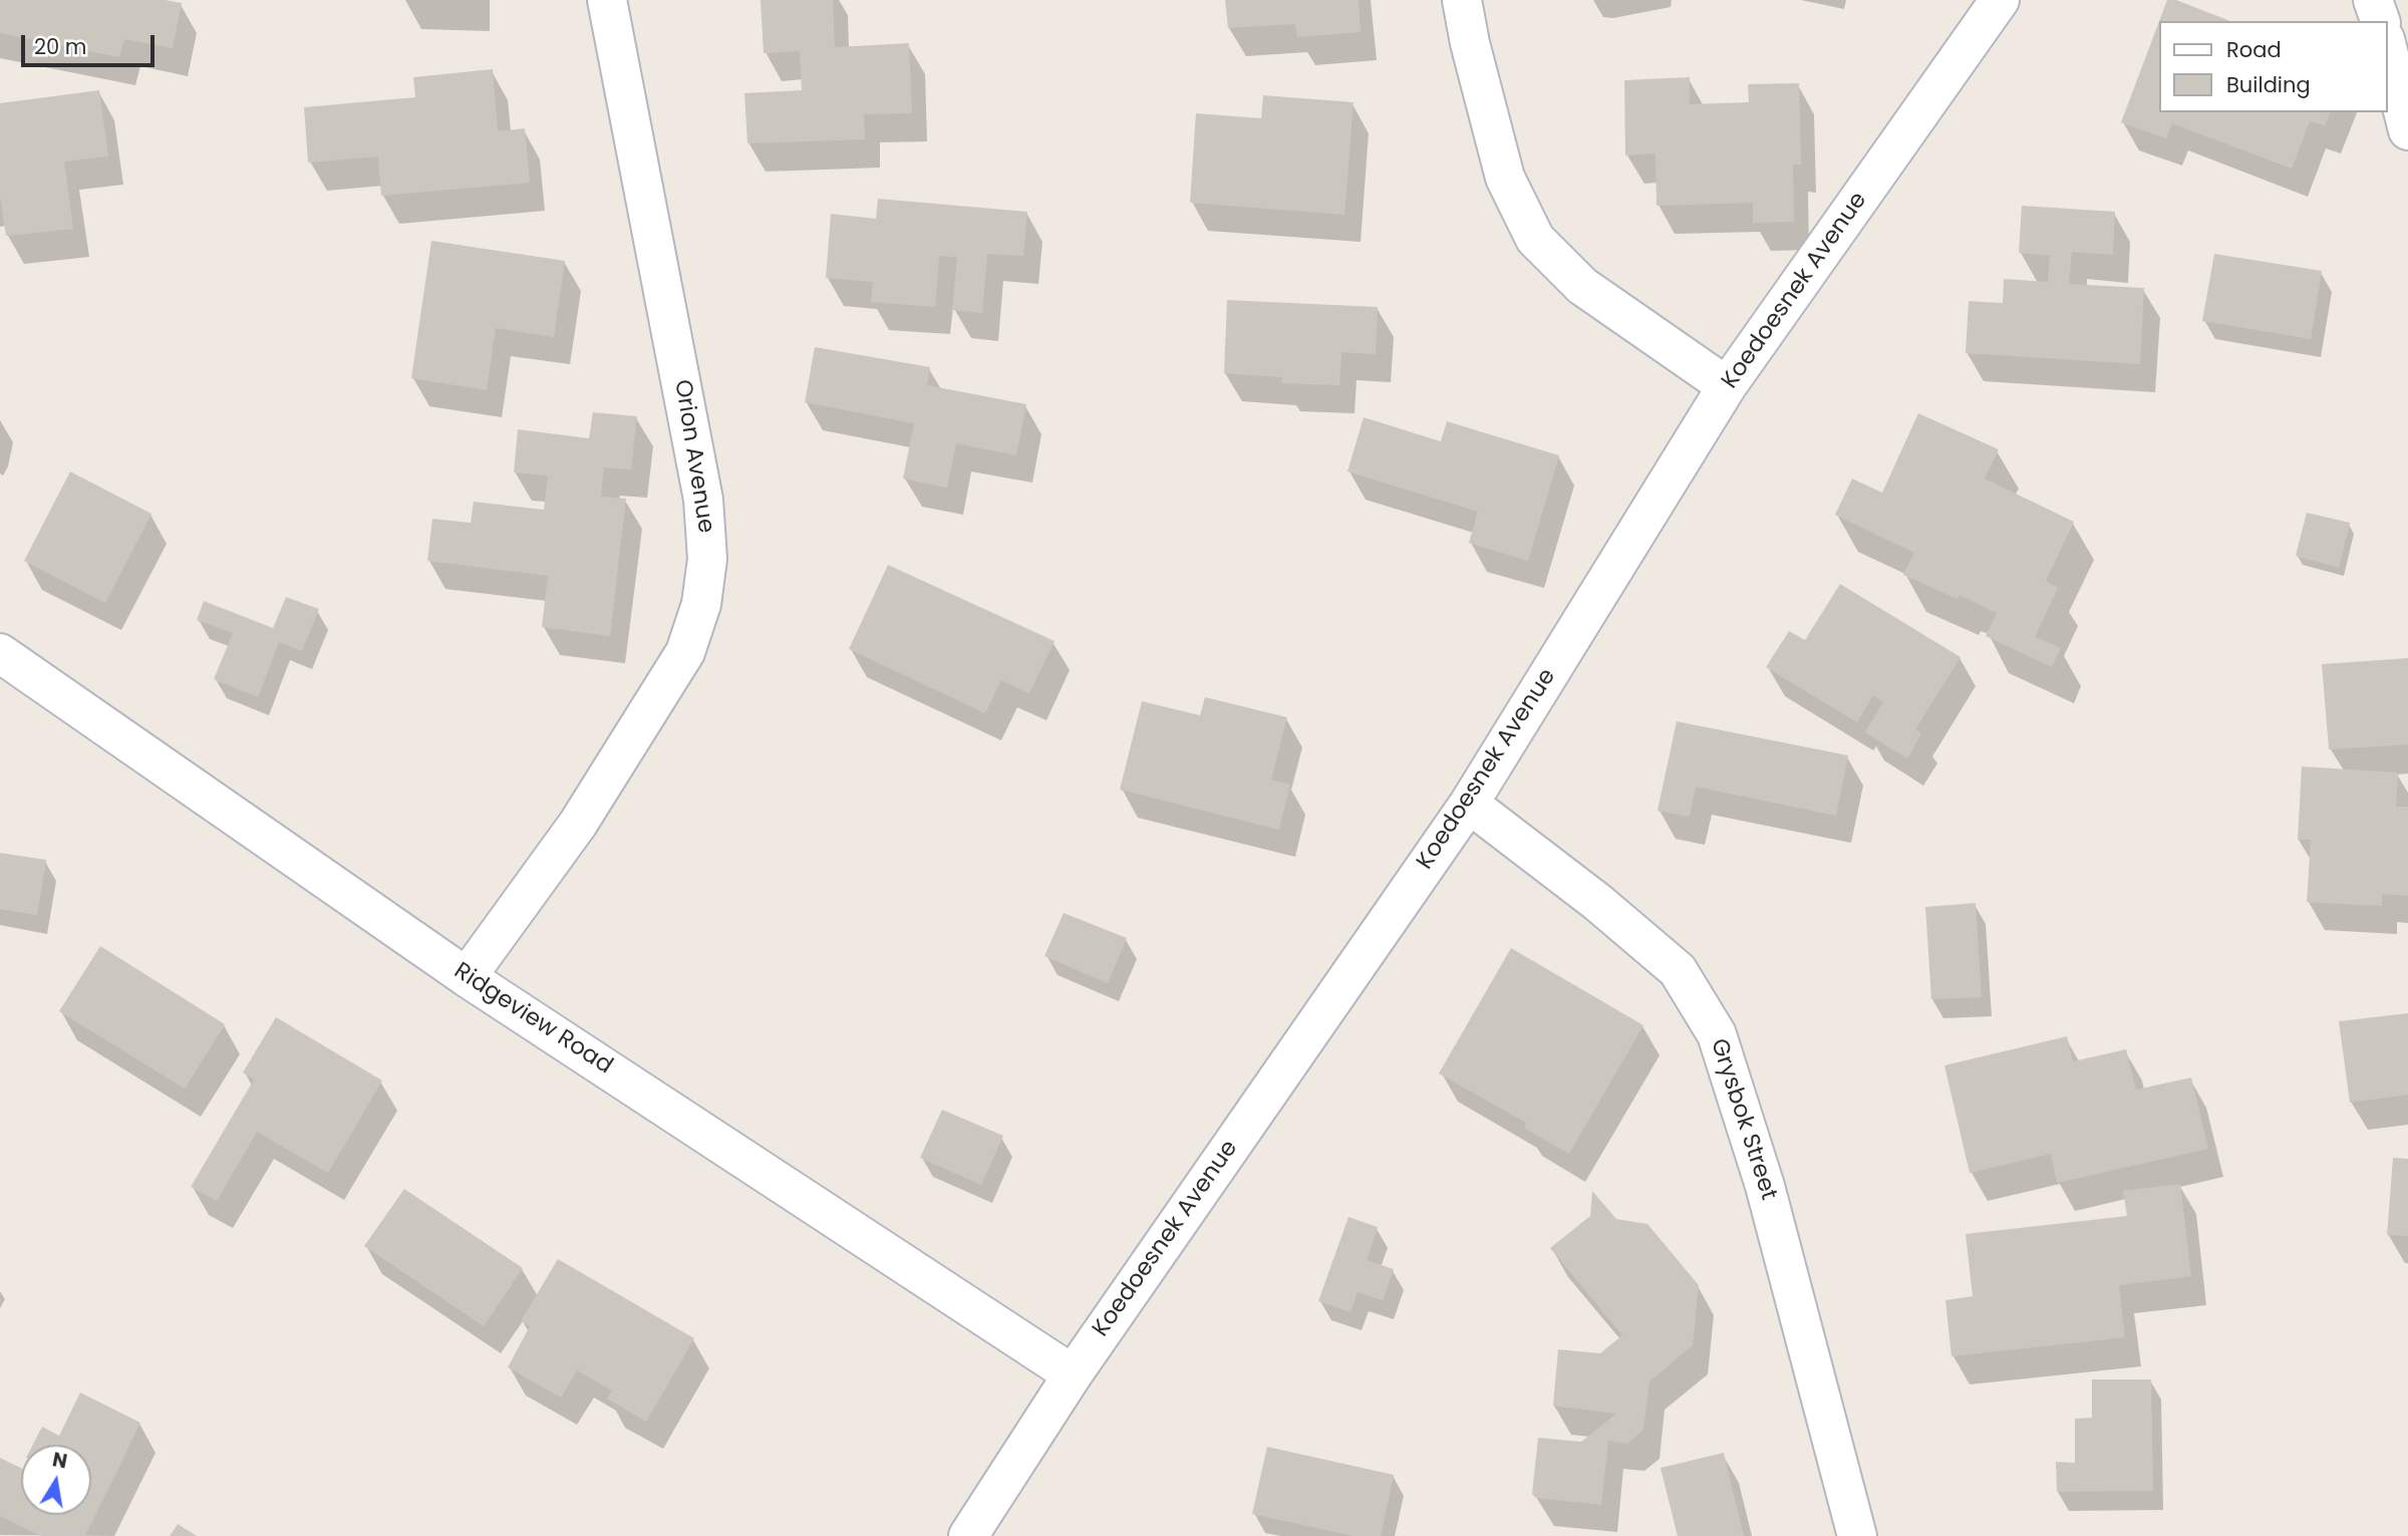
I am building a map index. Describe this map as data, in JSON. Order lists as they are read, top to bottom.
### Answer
{
  "streets": {
    "street": [
      "Koedoesnek Avenue",
      "Orion Avenue",
      "Ridgeview Road",
      "Grysbok Street"
    ]
  },
  "crossings": [
    ["Koedoesnek Avenue", "Ridgeview Road"],
    ["Koedoesnek Avenue", "Grysbok Street"],
    ["Orion Avenue", "Ridgeview Road"]
  ],
  "legend": ["Road", "Building"],
  "scale_bar": "20 m",
  "north": "top"
}
